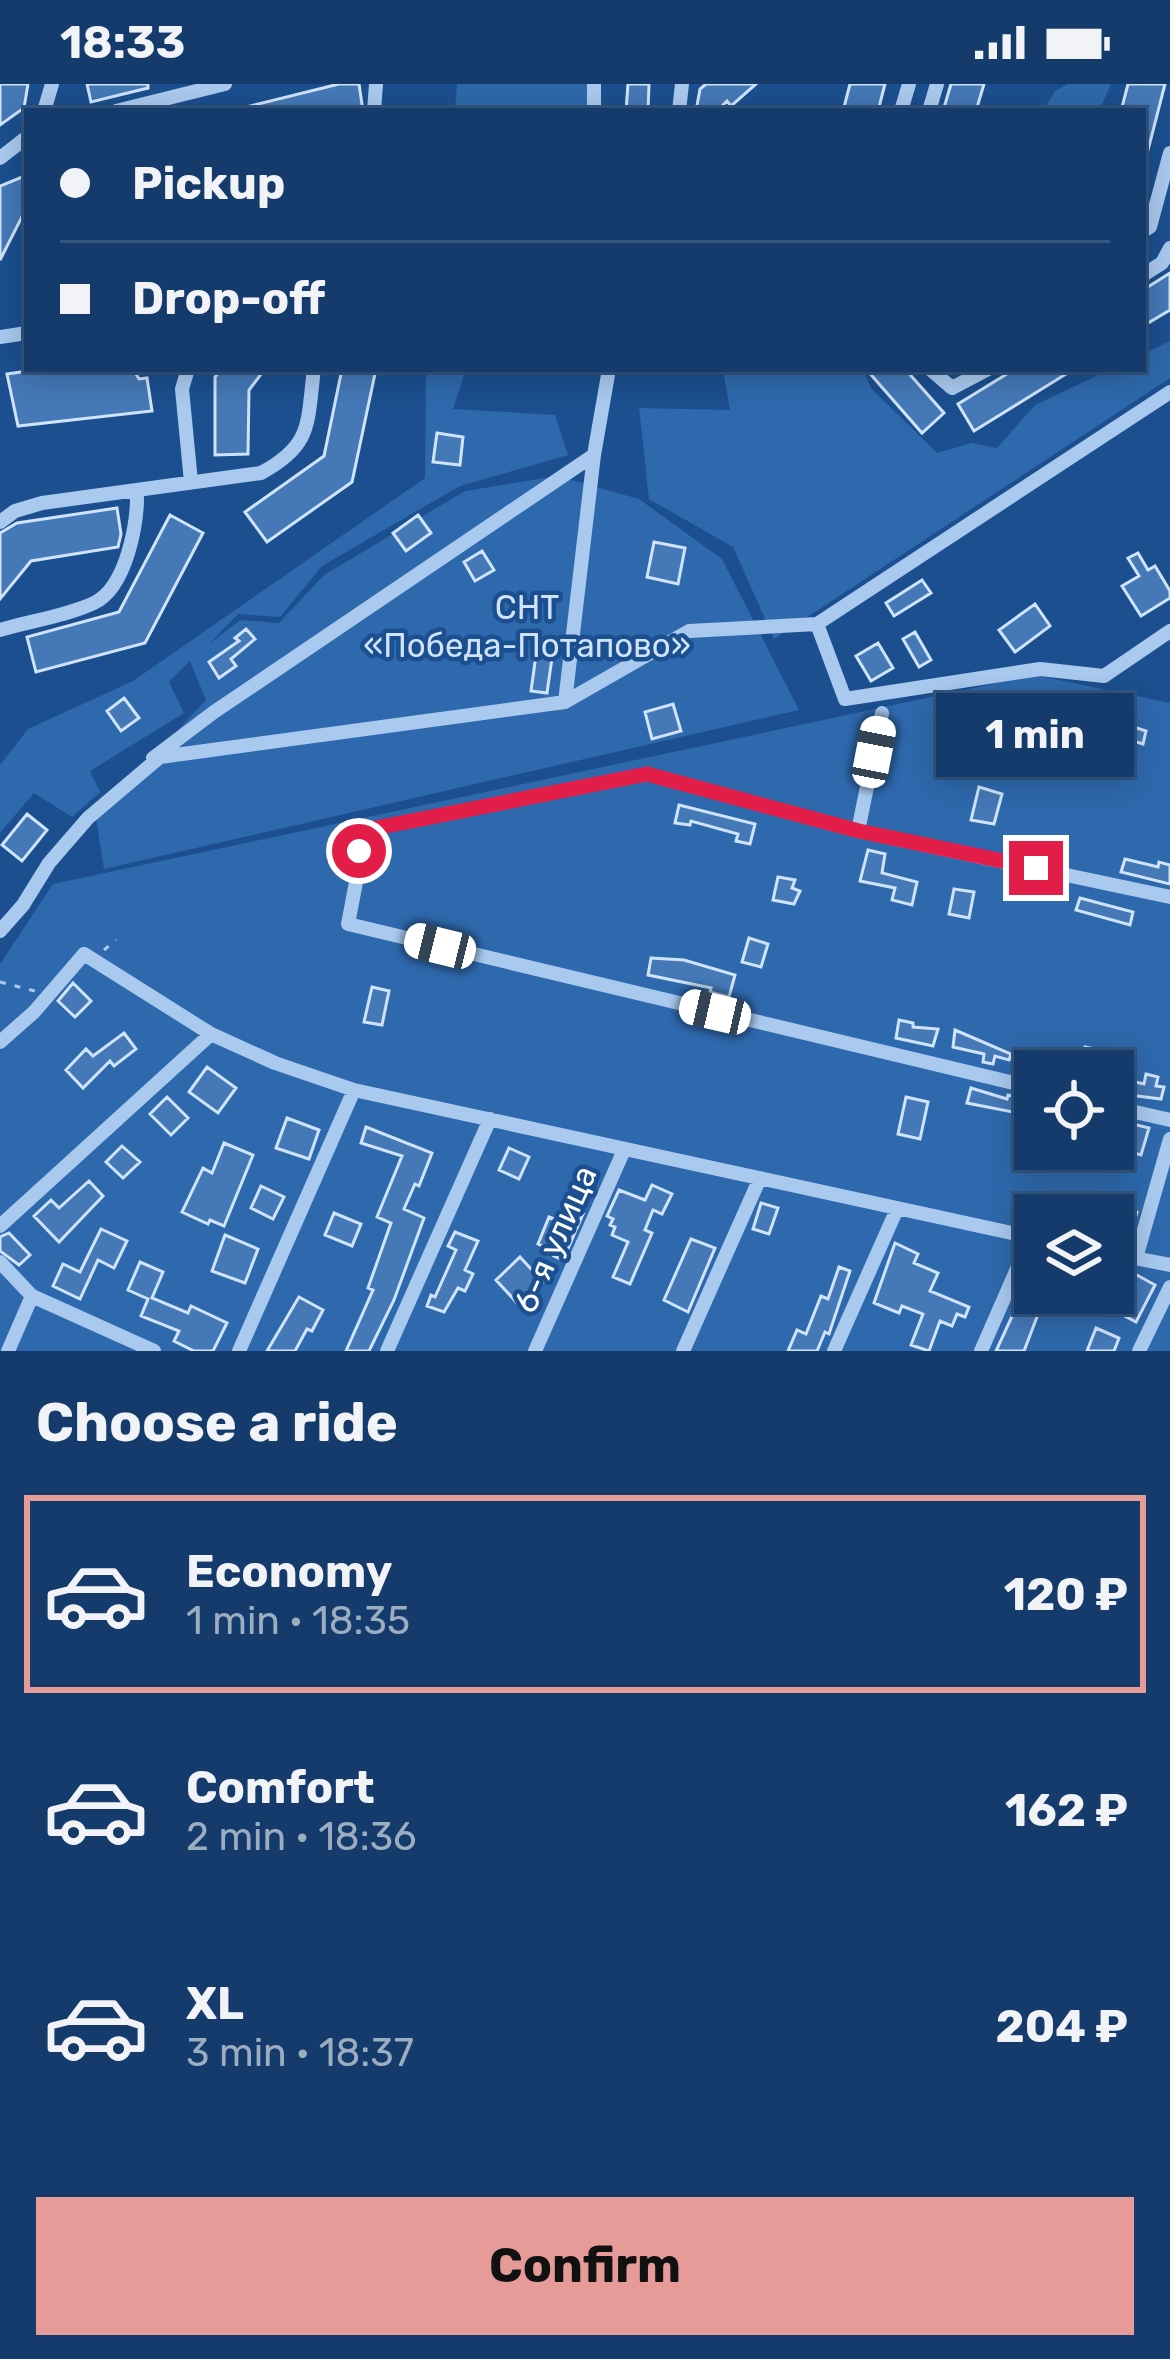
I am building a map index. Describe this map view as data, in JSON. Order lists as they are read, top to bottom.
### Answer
{
  "streets": {
    "street": ["6-я улица"]
  },
  "parks": ["СНТ «Победа-Потапово»"],
  "page": {
    "status": "18:33",
    "banner": ["Pickup", "Drop-off"],
    "bubble": "1 min",
    "heading": "Choose a ride",
    "list": [
      {
        "name": "Economy",
        "note": "1 min · 18:35",
        "value": "120 ₽"
      },
      {
        "name": "Comfort",
        "note": "2 min · 18:36",
        "value": "162 ₽"
      },
      {
        "name": "XL",
        "note": "3 min · 18:37",
        "value": "204 ₽"
      }
    ],
    "buttons": "Confirm"
  }
}
